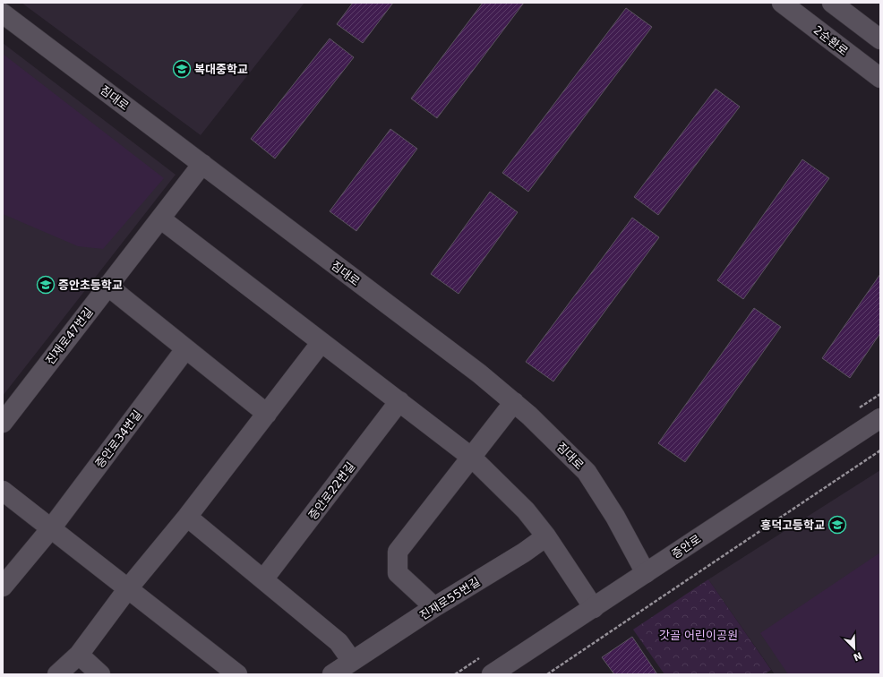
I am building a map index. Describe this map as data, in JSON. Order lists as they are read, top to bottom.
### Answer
{
  "streets": {
    "street": [
      "2순환로",
      "짐대로",
      "진재로47번길",
      "증안로34번길",
      "증안로22번길",
      "증안로",
      "진재로55번길"
    ]
  },
  "crossings": [
    ["짐대로", "진재로47번길"],
    ["짐대로", "증안로"]
  ],
  "parks": ["갓골 어린이공원"],
  "places": {
    "school or university": ["복대중학교", "증안초등학교", "흥덕고등학교"]
  },
  "north": "bottom right"
}
